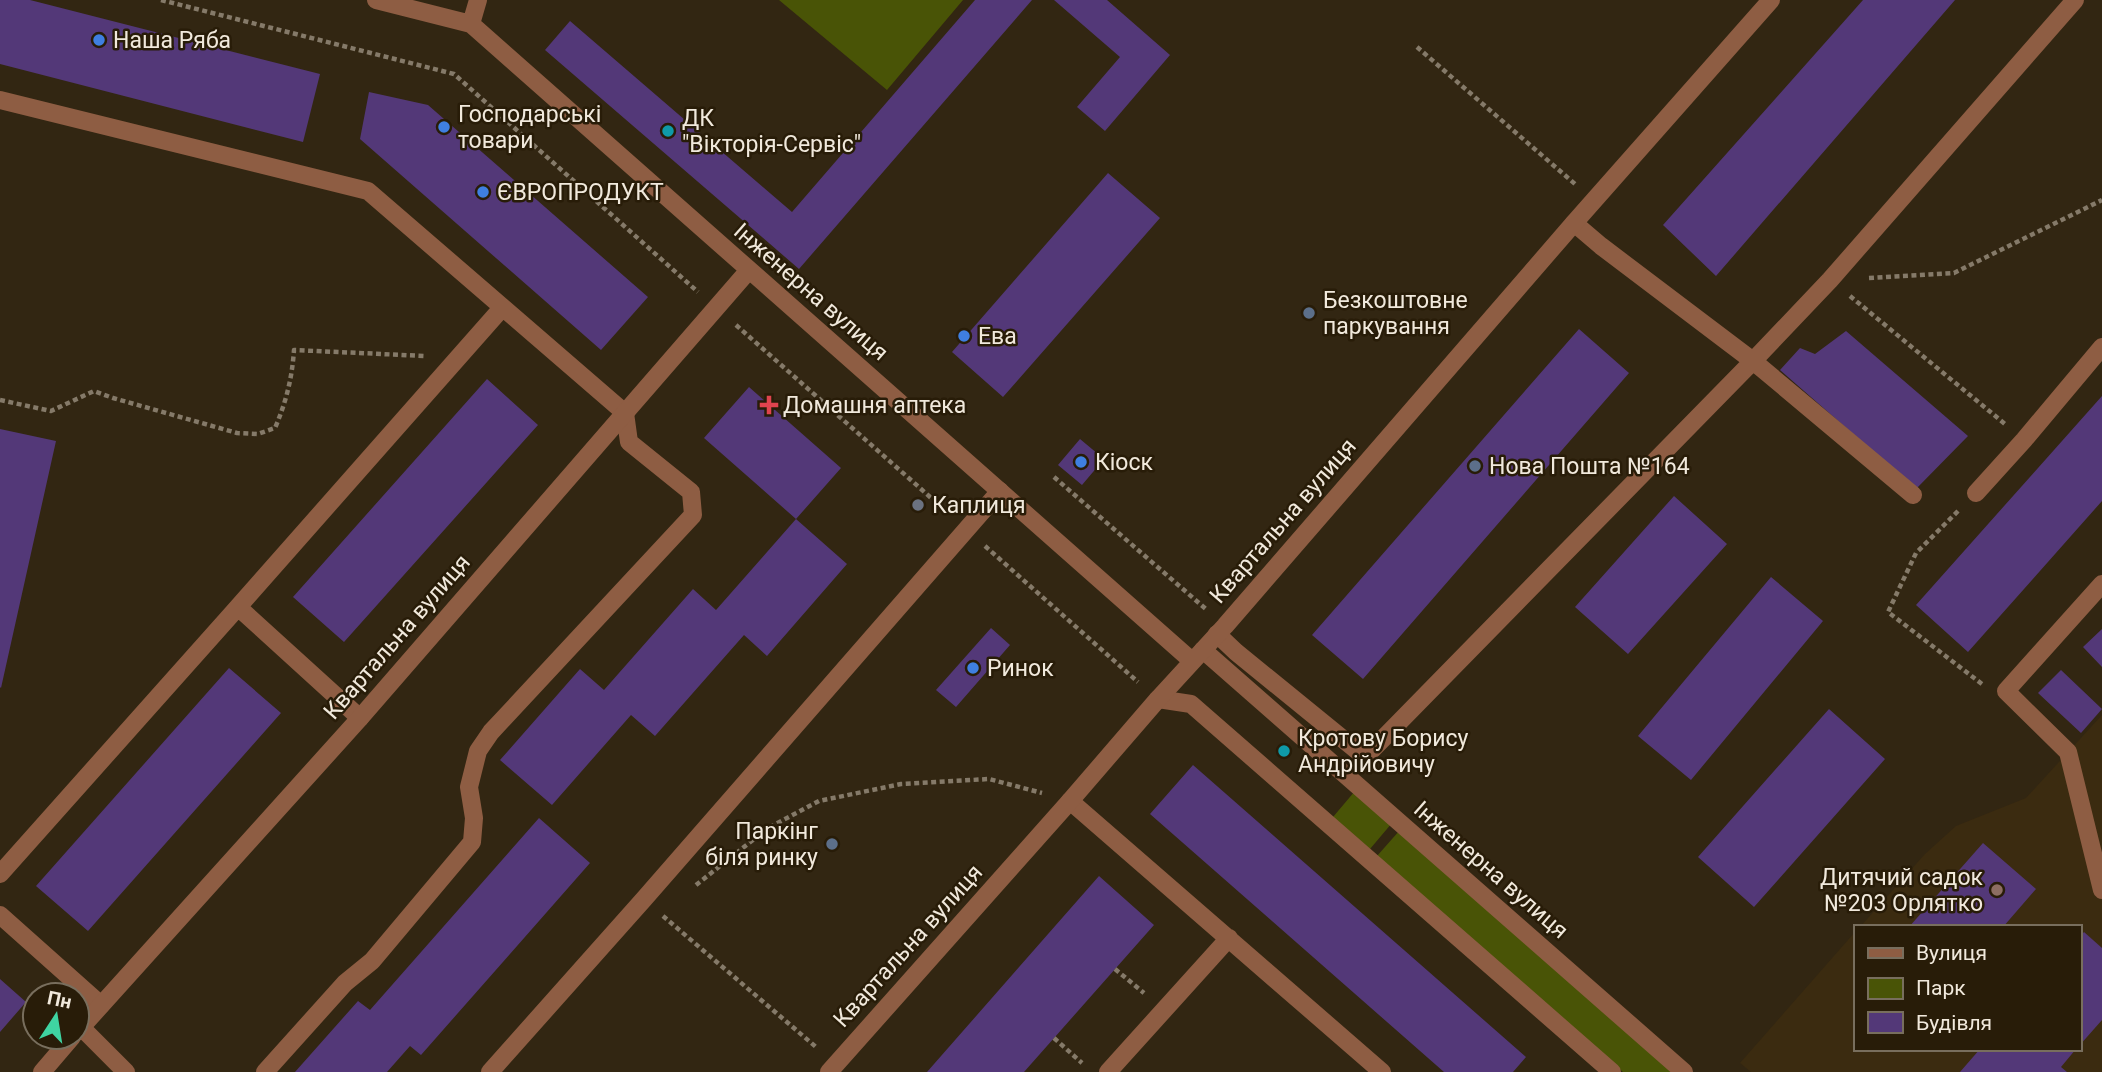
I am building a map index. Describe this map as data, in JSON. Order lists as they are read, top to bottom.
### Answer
{
  "streets": {
    "street": ["Інженерна вулиця", "Квартальна вулиця"]
  },
  "crossings": [
    ["Інженерна вулиця", "Квартальна вулиця"]
  ],
  "places": {
    "other": [
      "Наша Ряба",
      "Господарські товари",
      "ДК \"Вікторія-Сервіс\"",
      "ЄВРОПРОДУКТ",
      "Безкоштовне паркування",
      "Ева",
      "Кіоск",
      "Нова Пошта №164",
      "Каплиця",
      "Ринок",
      "Кротову Борису Андрійовичу",
      "Паркінг біля ринку",
      "Дитячий садок №203 Орлятко"
    ],
    "health": ["Домашня аптека"]
  },
  "legend": ["Вулиця", "Парк", "Будівля"],
  "north": "top"
}
